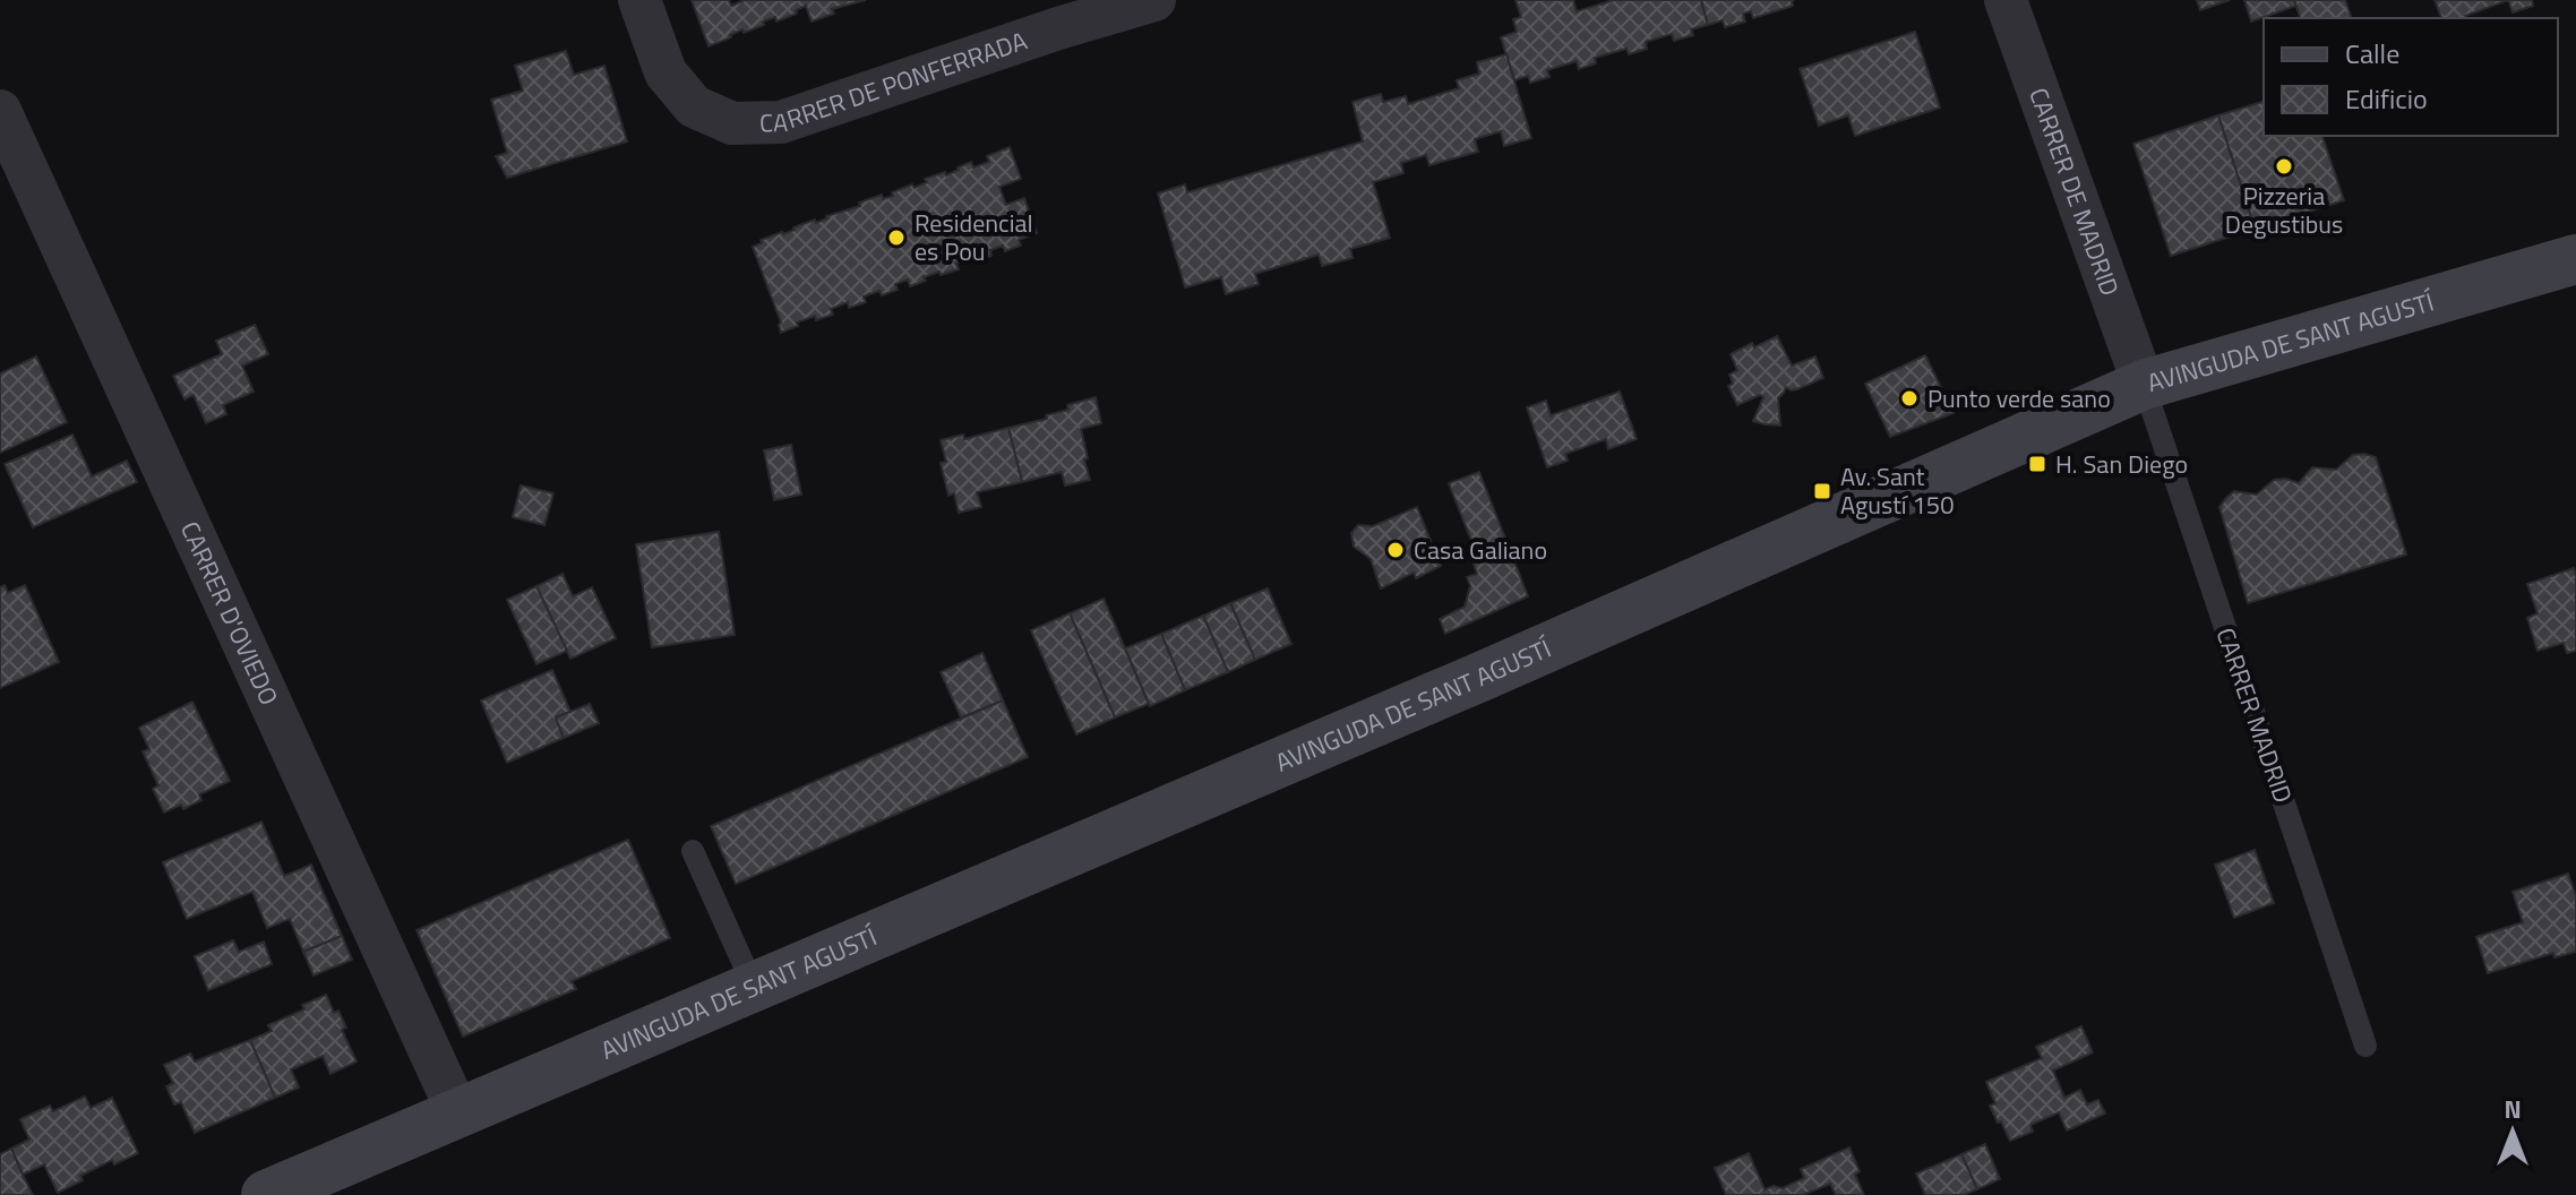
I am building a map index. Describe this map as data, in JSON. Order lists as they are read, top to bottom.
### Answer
{
  "streets": {
    "street": [
      "CARRER DE PONFERRADA",
      "CARRER DE MADRID",
      "AVINGUDA DE SANT AGUSTÍ",
      "CARRER D'OVIEDO"
    ],
    "lane": ["CARRER MADRID"]
  },
  "crossings": [
    ["CARRER DE MADRID", "AVINGUDA DE SANT AGUSTÍ"],
    ["CARRER DE MADRID", "CARRER MADRID"],
    ["AVINGUDA DE SANT AGUSTÍ", "CARRER D'OVIEDO"],
    ["AVINGUDA DE SANT AGUSTÍ", "CARRER MADRID"]
  ],
  "places": {
    "other": [
      "Pizzeria Degustibus",
      "Residencial es Pou",
      "Punto verde sano",
      "Casa Galiano"
    ],
    "transit": ["H. San Diego", "Av. Sant Agustí 150"]
  },
  "legend": ["Calle", "Edificio"],
  "north": "top"
}
